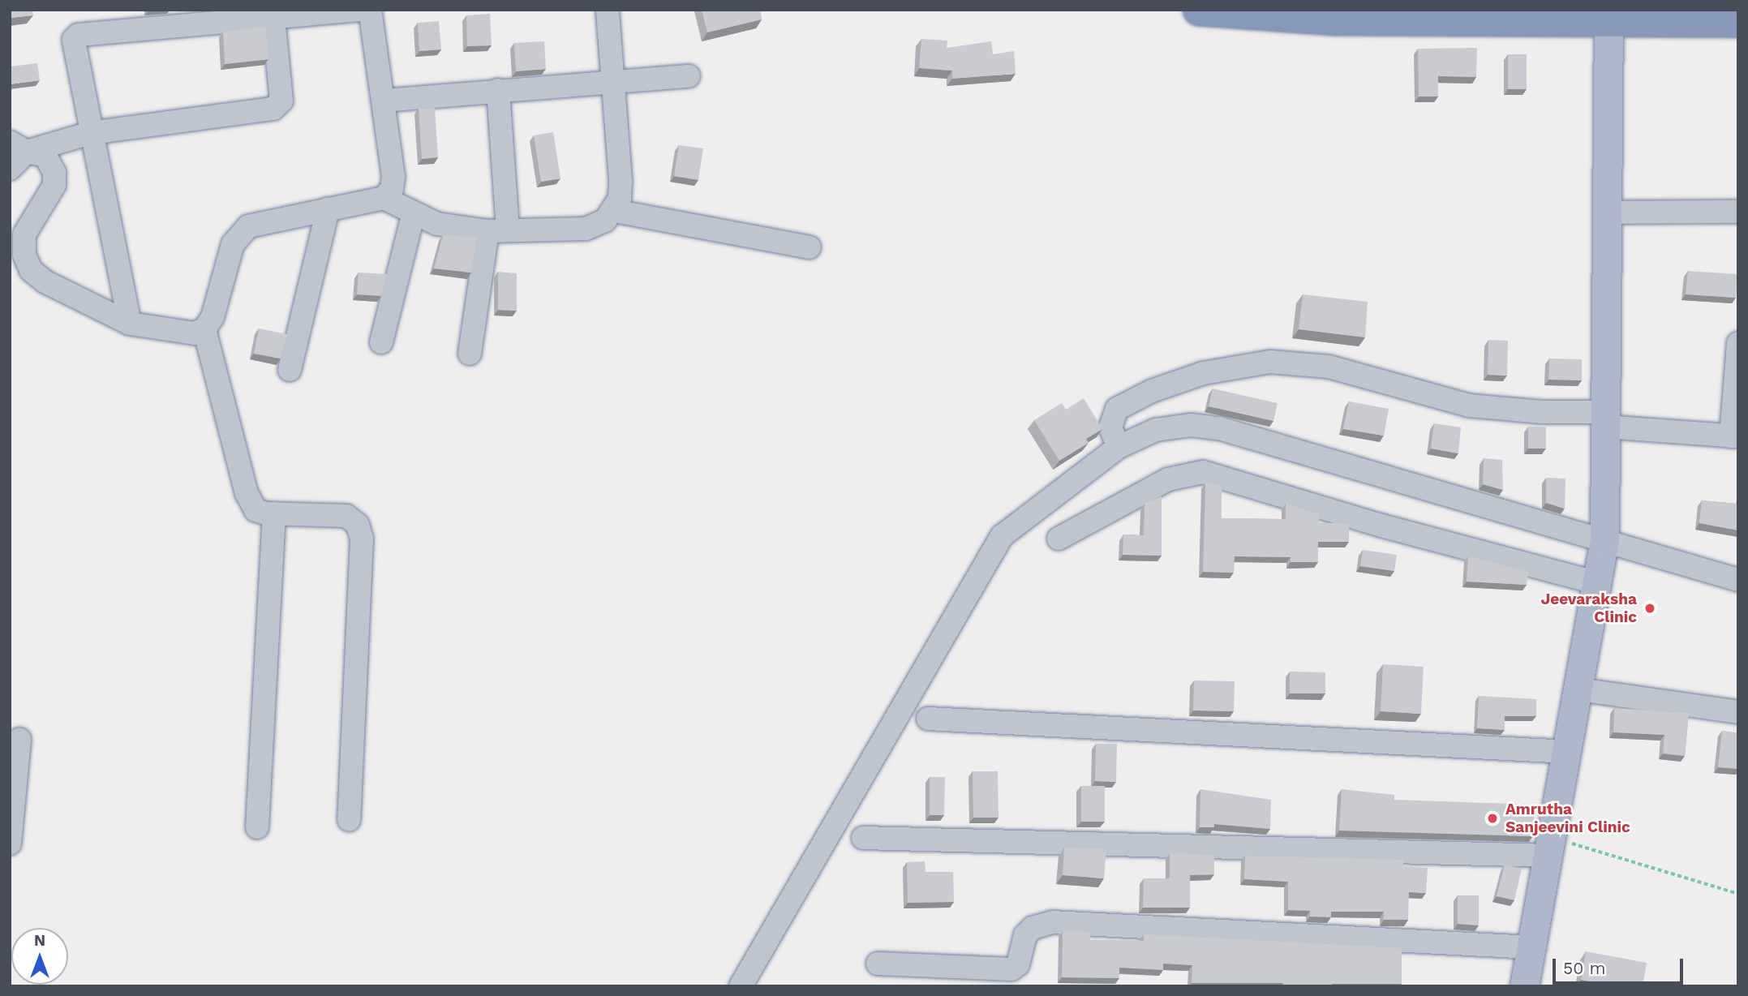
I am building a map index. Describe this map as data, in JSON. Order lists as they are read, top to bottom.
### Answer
{
  "places": ["Jeevaraksha Clinic", "Amrutha Sanjeevini Clinic"],
  "scale_bar": "50 m",
  "north": "top"
}
